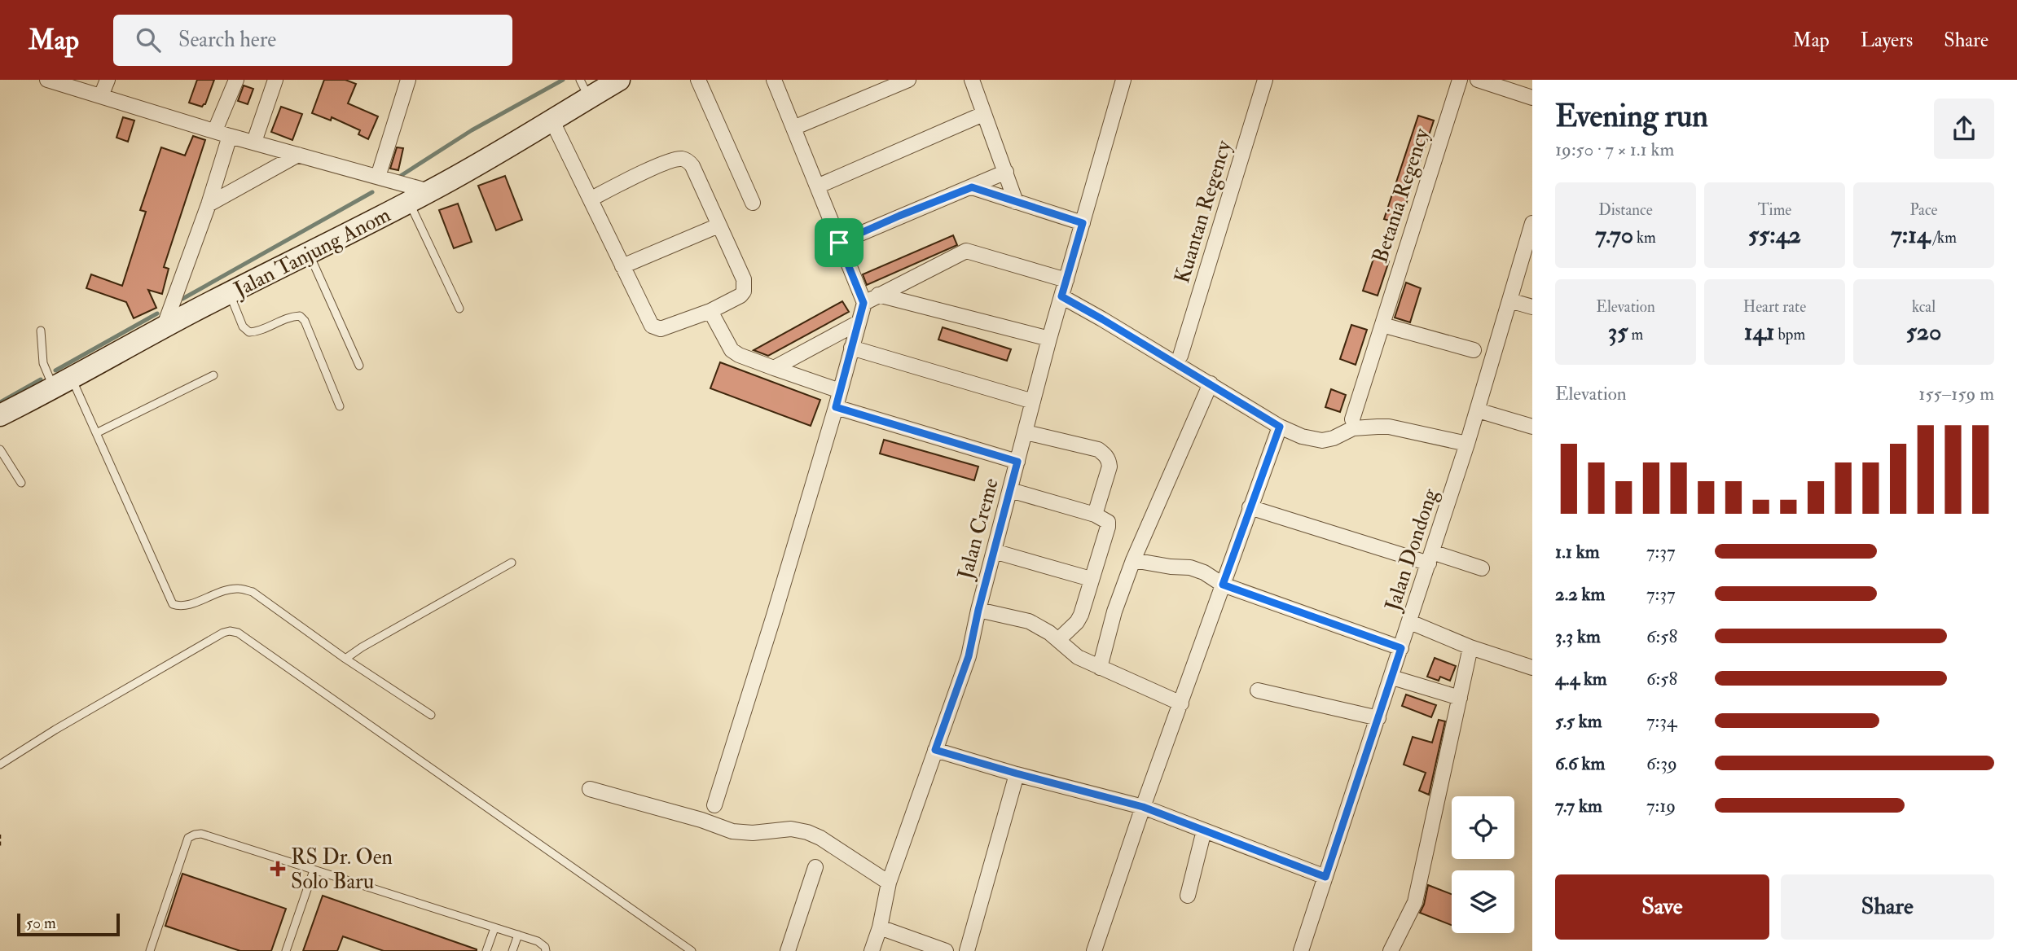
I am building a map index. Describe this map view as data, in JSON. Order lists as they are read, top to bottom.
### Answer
{
  "streets": {
    "main road": ["Jalan Tanjung Anom"],
    "street": [
      "Betania Regency",
      "Kuantan Regency",
      "Jalan Creme",
      "Jalan Dondong"
    ]
  },
  "places": {
    "health": ["RS Dr. Oen Solo Baru"]
  },
  "scale_bar": "50 m",
  "page": {
    "header": "Map",
    "search": "Search here",
    "nav": ["Map", "Layers", "Share"],
    "heading": ["Evening run", "19:50 · 7 × 1.1 km"],
    "stats": [
      ["Distance", "7.70 km"],
      ["Time", "55:42"],
      ["Pace", "7:14 /km"],
      ["Elevation", "35 m"],
      ["Heart rate", "141 bpm"],
      ["kcal", "520"]
    ],
    "chart": ["Elevation", "155–159 m"],
    "list": [
      {
        "name": "1.1 km",
        "note": "7:37"
      },
      {
        "name": "2.2 km",
        "note": "7:37"
      },
      {
        "name": "3.3 km",
        "note": "6:58"
      },
      {
        "name": "4.4 km",
        "note": "6:58"
      },
      {
        "name": "5.5 km",
        "note": "7:34"
      },
      {
        "name": "6.6 km",
        "note": "6:39"
      },
      {
        "name": "7.7 km",
        "note": "7:19"
      }
    ],
    "buttons": ["Save", "Share"],
    "scale": "50 m"
  }
}
